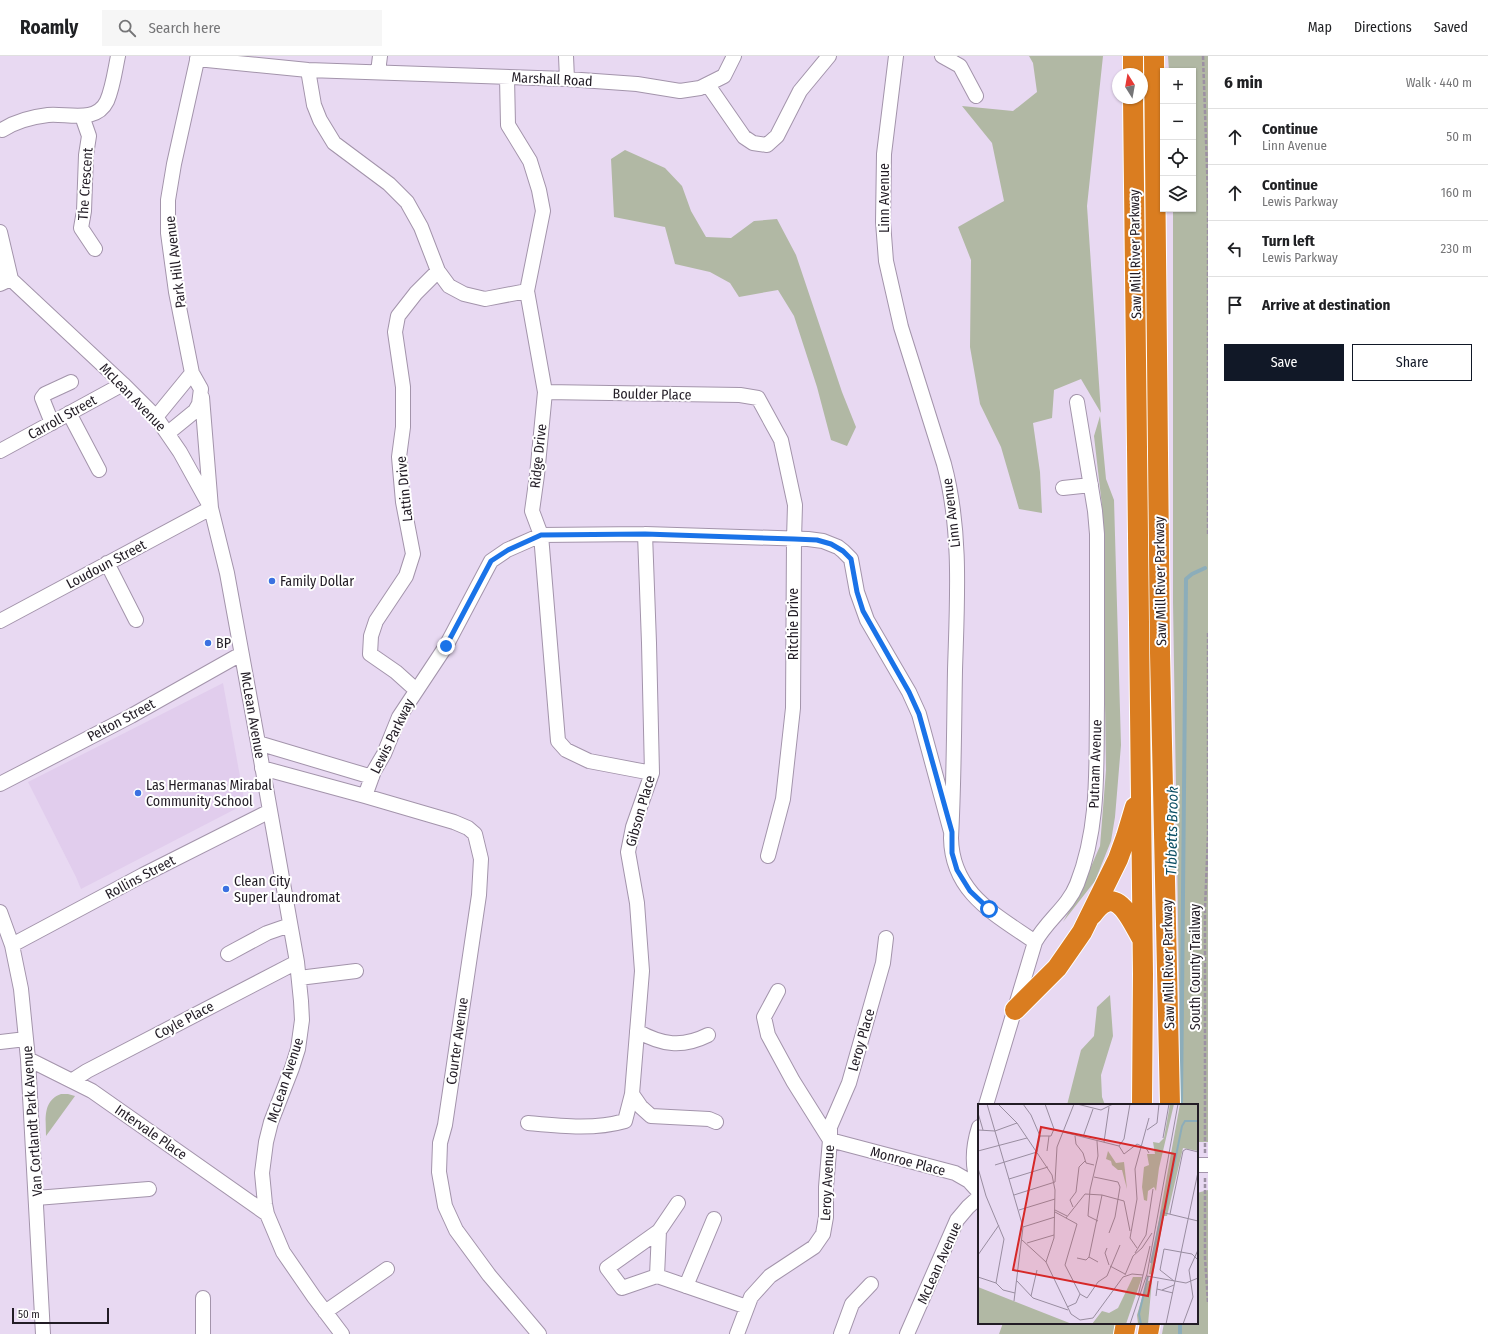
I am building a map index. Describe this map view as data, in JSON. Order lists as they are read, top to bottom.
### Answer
{
  "streets": {
    "highway": ["Saw Mill River Parkway"],
    "street": [
      "Marshall Road",
      "The Crescent",
      "Linn Avenue",
      "Park Hill Avenue",
      "Boulder Place",
      "McLean Avenue",
      "Carroll Street",
      "Ridge Drive",
      "Lattin Drive",
      "Loudoun Street",
      "Ritchie Drive",
      "Pelton Street",
      "Lewis Parkway",
      "Putnam Avenue",
      "Gibson Place",
      "Rollins Street",
      "Coyle Place",
      "Leroy Place",
      "Courter Avenue",
      "Van Cortlandt Park Avenue",
      "Intervale Place",
      "Monroe Place",
      "Leroy Avenue"
    ],
    "path": ["South County Trailway"]
  },
  "crossings": [
    ["Marshall Road", "Park Hill Avenue"],
    ["Marshall Road", "Ridge Drive"],
    ["Linn Avenue", "Lewis Parkway"],
    ["Linn Avenue", "Putnam Avenue"],
    ["Boulder Place", "Ridge Drive"],
    ["Boulder Place", "Ritchie Drive"],
    ["McLean Avenue", "Carroll Street"],
    ["McLean Avenue", "Loudoun Street"],
    ["McLean Avenue", "Pelton Street"],
    ["McLean Avenue", "Rollins Street"],
    ["McLean Avenue", "Coyle Place"],
    ["McLean Avenue", "Intervale Place"],
    ["Ridge Drive", "Lewis Parkway"],
    ["Ridge Drive", "Gibson Place"],
    ["Lattin Drive", "Lewis Parkway"],
    ["Ritchie Drive", "Lewis Parkway"],
    ["Lewis Parkway", "Gibson Place"],
    ["Lewis Parkway", "Courter Avenue"],
    ["Rollins Street", "Van Cortlandt Park Avenue"],
    ["Coyle Place", "Intervale Place"],
    ["Leroy Place", "Monroe Place"],
    ["Leroy Place", "Leroy Avenue"],
    ["Van Cortlandt Park Avenue", "Intervale Place"],
    ["Monroe Place", "Leroy Avenue"]
  ],
  "water": ["Tibbetts Brook"],
  "places": [
    "Family Dollar",
    "BP",
    "Las Hermanas Mirabal Community School",
    "Clean City Super Laundromat"
  ],
  "scale_bar": "50 m",
  "north": "top",
  "page": {
    "header": "Roamly",
    "search": "Search here",
    "nav": ["Map", "Directions", "Saved"],
    "heading": ["6 min", "Walk · 440 m"],
    "map_buttons": ["+", "−"],
    "list": [
      ["Continue", "Linn Avenue", "50 m"],
      ["Continue", "Lewis Parkway", "160 m"],
      ["Turn left", "Lewis Parkway", "230 m"],
      "Arrive at destination"
    ],
    "buttons": ["Save", "Share"],
    "scale": "50 m"
  }
}
